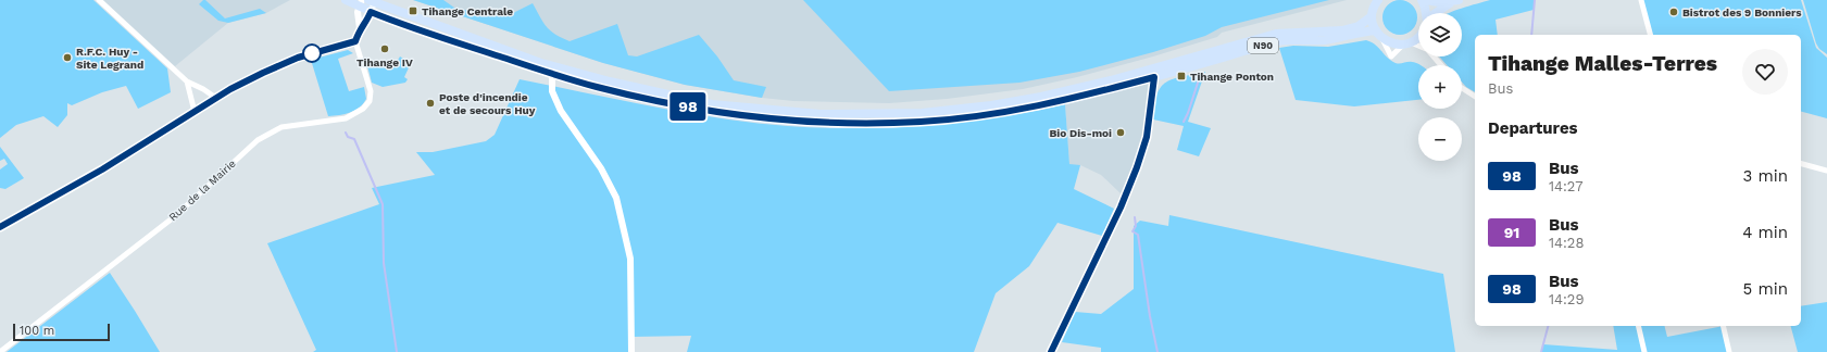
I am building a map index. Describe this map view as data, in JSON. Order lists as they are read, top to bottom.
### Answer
{
  "streets": {
    "main road": ["N90"],
    "street": ["Rue de la Mairie"]
  },
  "places": {
    "transit": ["Tihange Centrale", "Tihange Ponton"],
    "other": [
      "Bistrot des 9 Bonniers",
      "Tihange IV",
      "R.F.C. Huy - Site Legrand",
      "Poste d'incendie et de secours Huy",
      "Bio Dis-moi"
    ]
  },
  "lines": ["bus line 98"],
  "scale_bar": "100 m",
  "page": {
    "on_map": "98",
    "map_buttons": ["+", "−"],
    "heading": [
      ["Tihange Malles-Terres", "Bus"],
      "Departures"
    ],
    "list": [
      {
        "mark": "98",
        "name": "Bus",
        "note": "14:27",
        "value": "3 min"
      },
      {
        "mark": "91",
        "name": "Bus",
        "note": "14:28",
        "value": "4 min"
      },
      {
        "mark": "98",
        "name": "Bus",
        "note": "14:29",
        "value": "5 min"
      }
    ],
    "scale": "100 m"
  }
}
